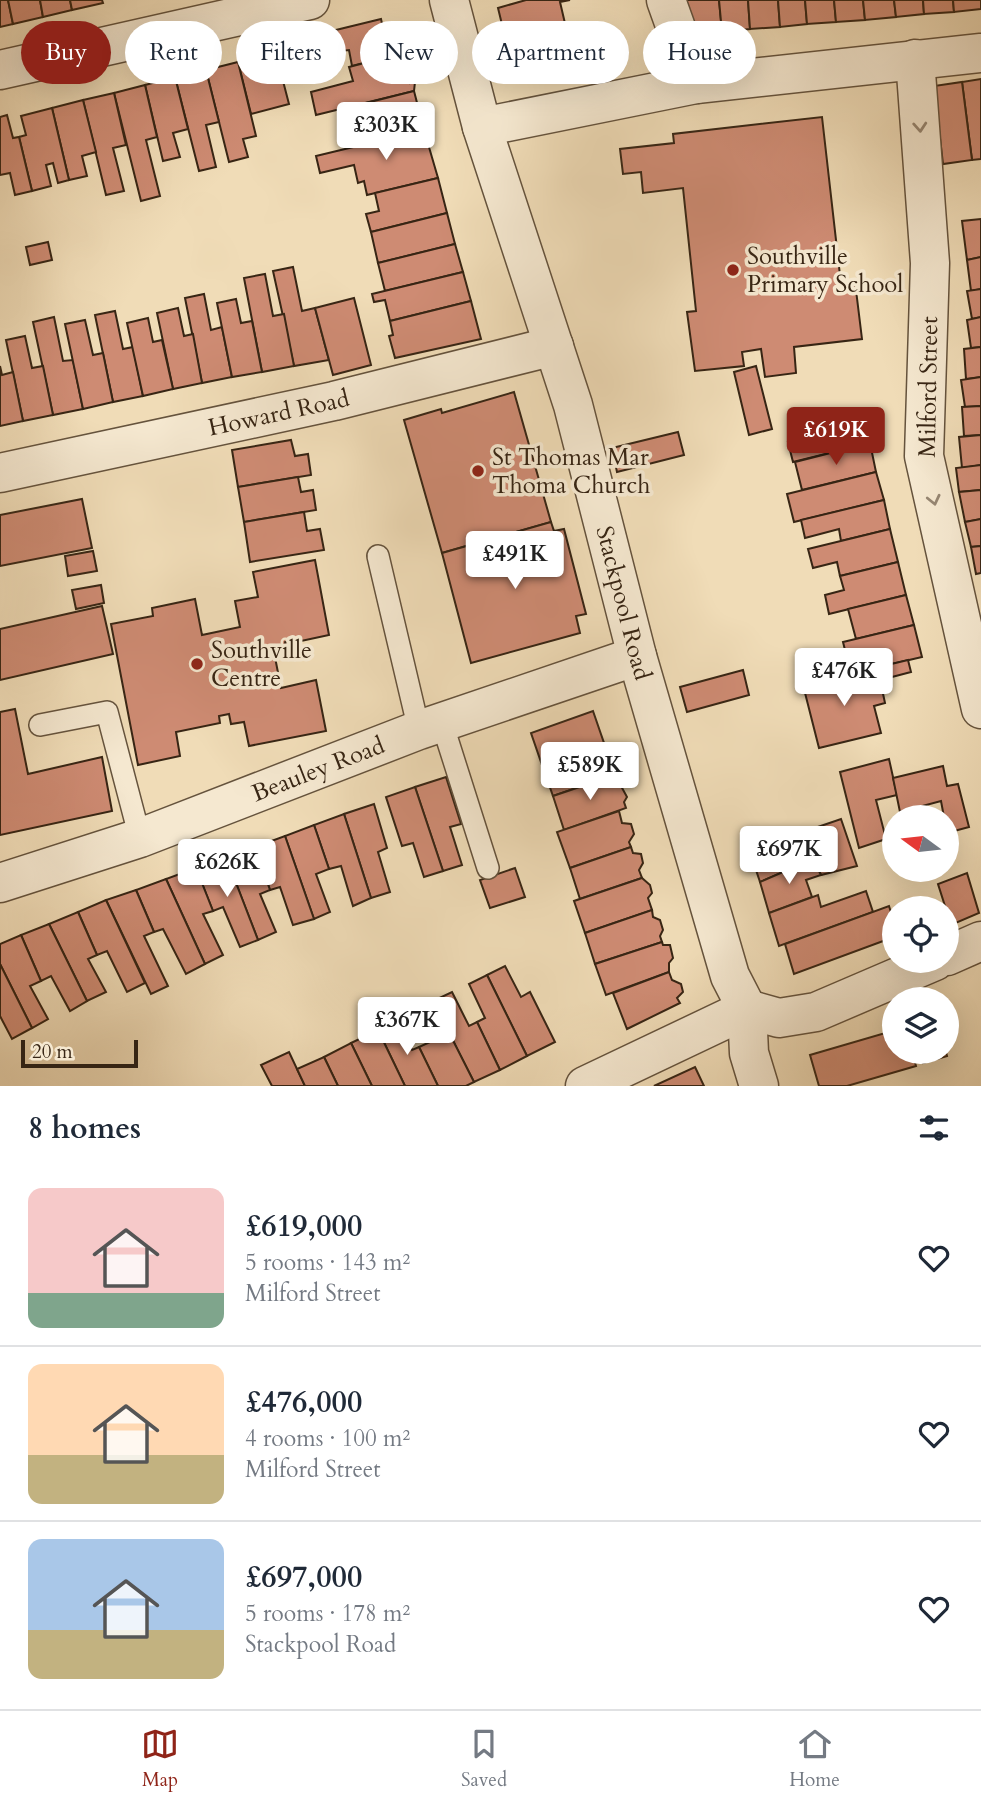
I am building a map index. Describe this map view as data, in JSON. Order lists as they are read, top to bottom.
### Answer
{
  "streets": {
    "street": [
      "Milford Street",
      "Howard Road",
      "Stackpool Road",
      "Beauley Road"
    ]
  },
  "crossings": [
    ["Howard Road", "Stackpool Road"],
    ["Stackpool Road", "Beauley Road"]
  ],
  "one_way": ["Milford Street"],
  "places": ["Southville Primary School", "St Thomas Mar Thoma Church", "Southville Centre"],
  "scale_bar": "20 m",
  "north": "left",
  "page": {
    "chip": [
      "Buy",
      "Rent",
      "Filters",
      "New",
      "Apartment",
      "House"
    ],
    "price": [
      "£303K",
      "£619K",
      "£491K",
      "£476K",
      "£589K",
      "£697K",
      "£626K",
      "£367K"
    ],
    "scale": "20 m",
    "heading": "8 homes",
    "list": [
      {
        "name": "£619,000",
        "note": "5 rooms · 143 m² · Milford Street"
      },
      {
        "name": "£476,000",
        "note": "4 rooms · 100 m² · Milford Street"
      },
      {
        "name": "£697,000",
        "note": "5 rooms · 178 m² · Stackpool Road"
      }
    ],
    "tabs": ["Map", "Saved", "Home"]
  }
}
